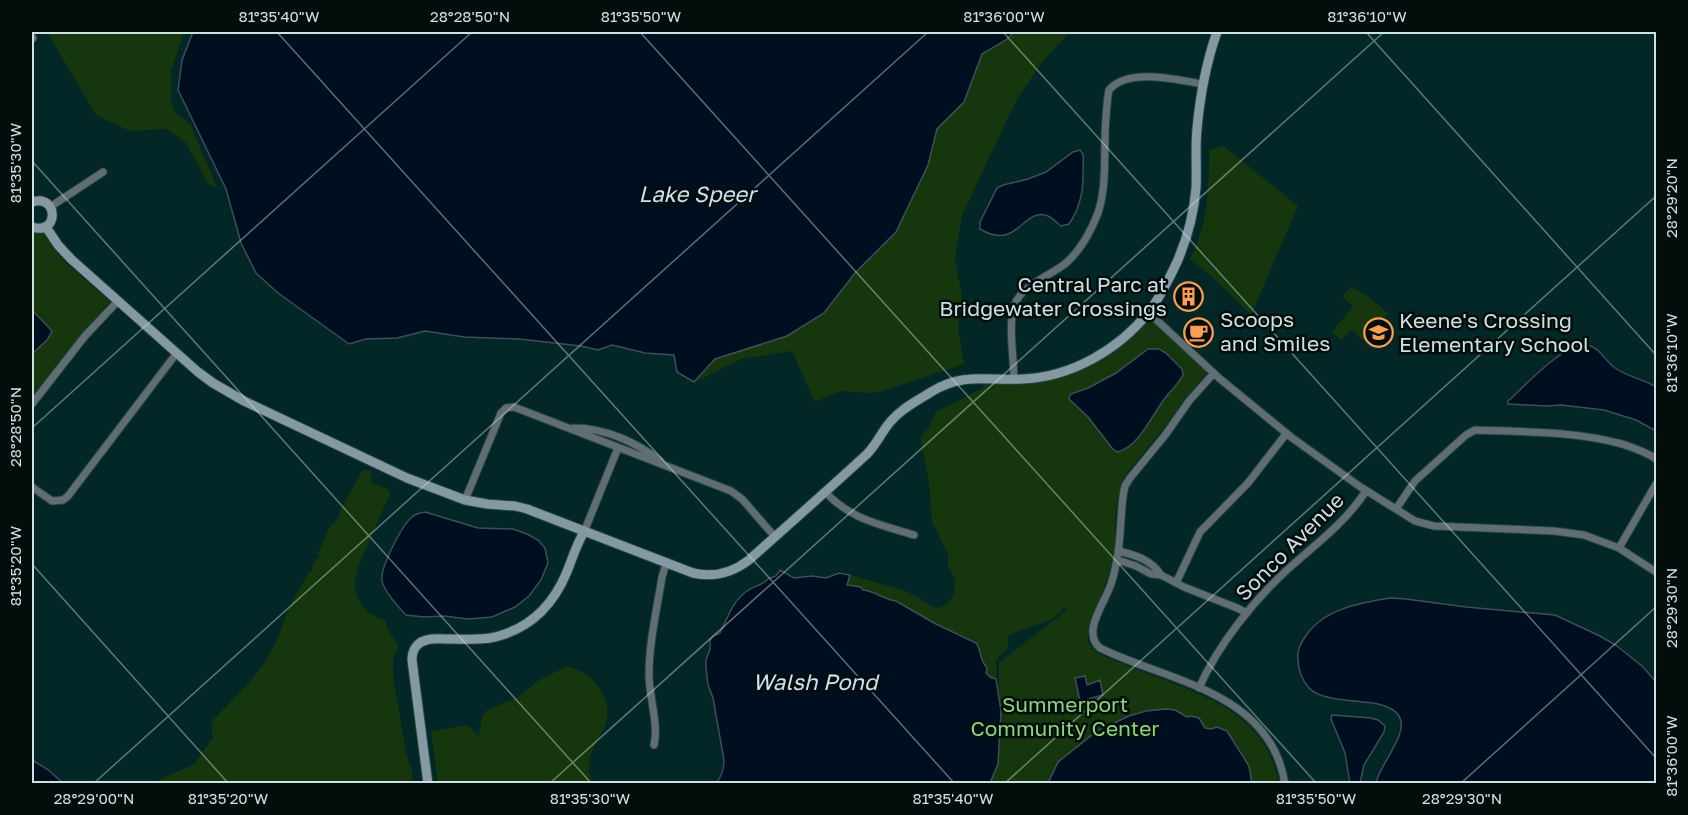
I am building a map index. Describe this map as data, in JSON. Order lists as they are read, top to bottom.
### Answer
{
  "streets": {
    "street": ["Sonco Avenue"]
  },
  "water": ["Lake Speer", "Walsh Pond"],
  "parks": ["Summerport Community Center"],
  "places": {
    "building": ["Central Parc at Bridgewater Crossings"],
    "cafe": ["Scoops and Smiles"],
    "school or university": ["Keene's Crossing Elementary School"]
  },
  "coordinates": [
    "81°35'40\"W",
    "28°28'50\"N",
    "81°35'50\"W",
    "81°36'00\"W",
    "81°36'10\"W",
    "81°35'30\"W",
    "28°29'20\"N",
    "81°35'20\"W",
    "28°29'30\"N",
    "28°29'00\"N"
  ]
}
